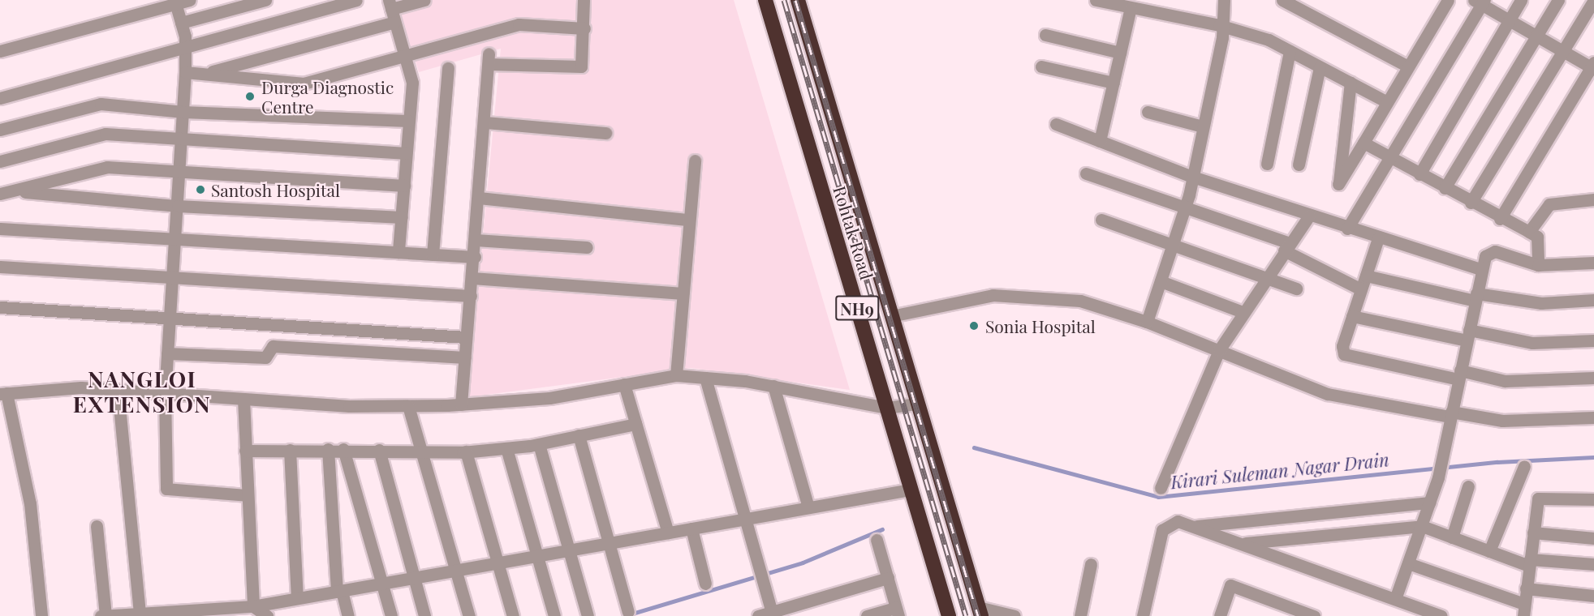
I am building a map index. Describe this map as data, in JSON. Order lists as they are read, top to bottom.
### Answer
{
  "streets": {
    "highway": ["Rohtak Road", "NH9"]
  },
  "districts": ["NANGLOI EXTENSION"],
  "water": ["Kirari Suleman Nagar Drain"],
  "places": ["Durga Diagnostic Centre", "Santosh Hospital", "Sonia Hospital"]
}
